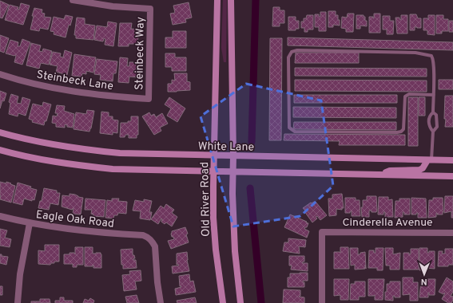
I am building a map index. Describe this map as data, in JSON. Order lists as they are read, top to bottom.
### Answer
{
  "streets": {
    "main road": ["White Lane", "Old River Road"],
    "street": [
      "Steinbeck Way",
      "Steinbeck Lane",
      "Eagle Oak Road",
      "Cinderella Avenue"
    ]
  },
  "crossings": [
    ["Steinbeck Way", "Steinbeck Lane"],
    ["White Lane", "Old River Road"]
  ],
  "north": "bottom"
}
